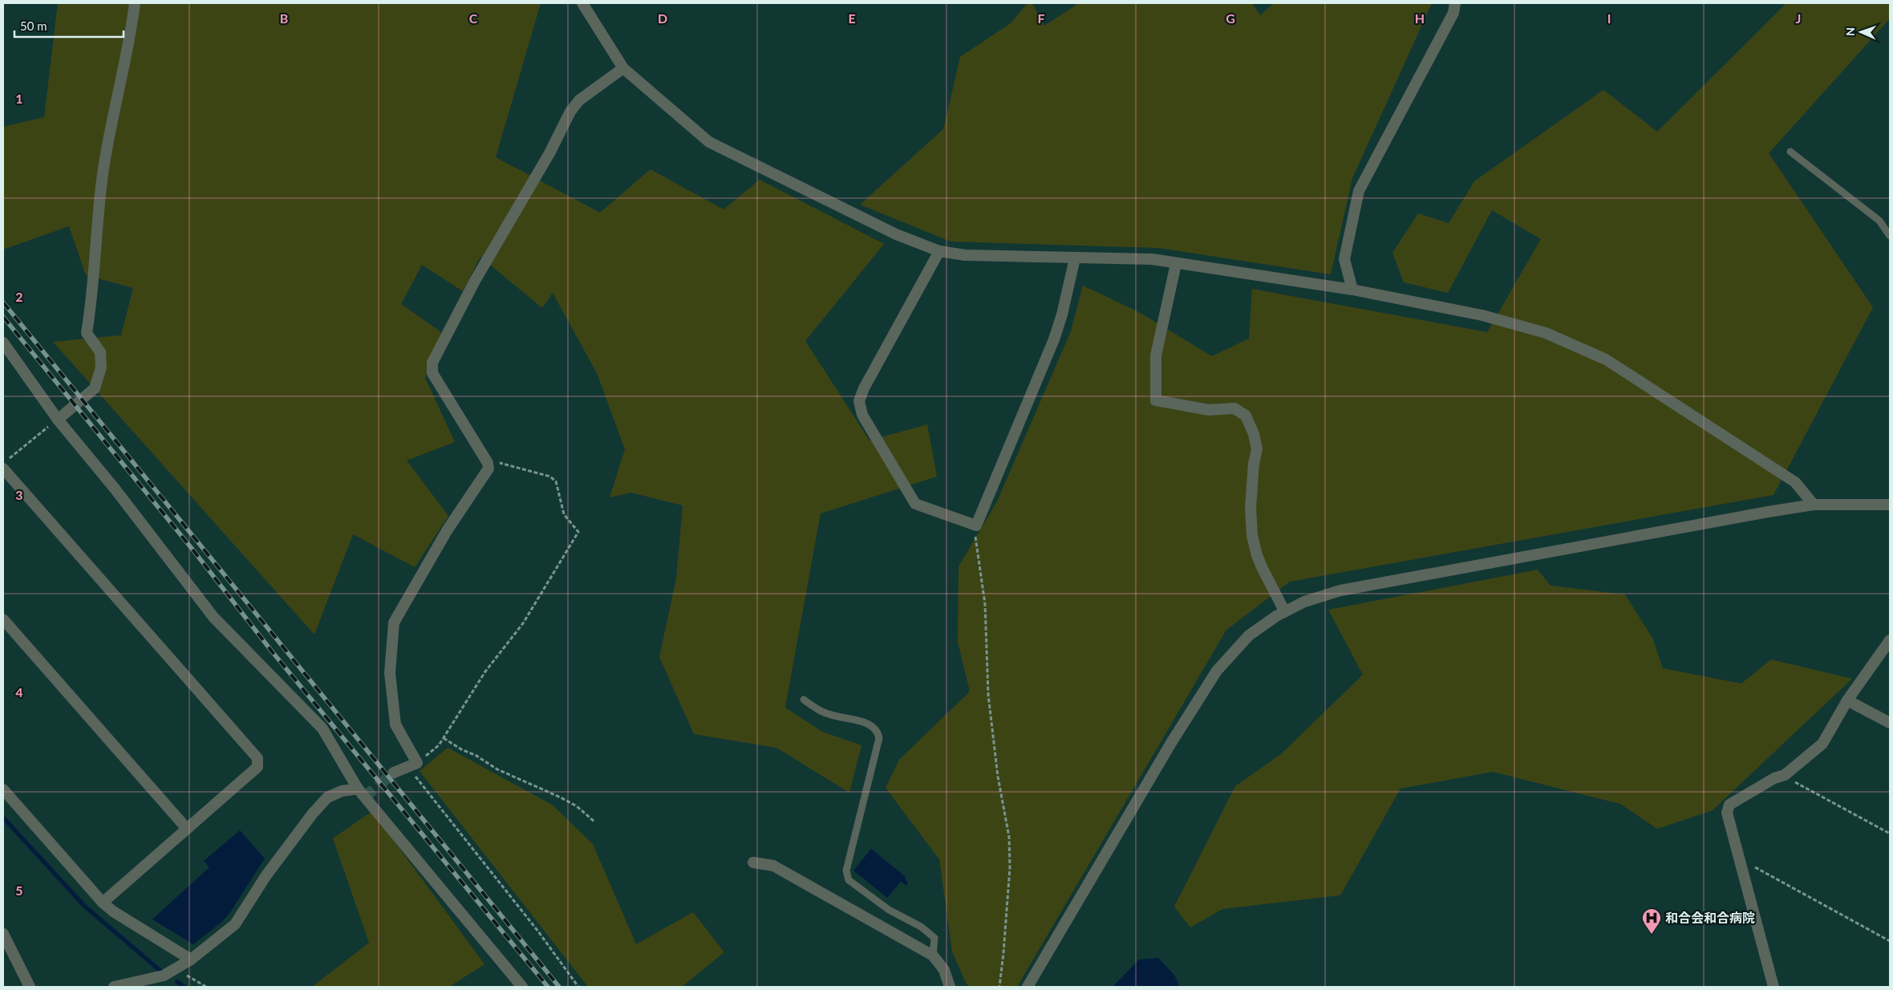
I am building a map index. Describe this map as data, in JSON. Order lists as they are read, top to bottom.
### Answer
{
  "places": {
    "hospital": ["和合会和合病院"]
  },
  "scale_bar": "50 m",
  "north": "left",
  "grid": {
    "columns": [
      "B",
      "C",
      "D",
      "E",
      "F",
      "G",
      "H",
      "I",
      "J"
    ],
    "rows": [
      "1",
      "2",
      "3",
      "4",
      "5"
    ]
  }
}
